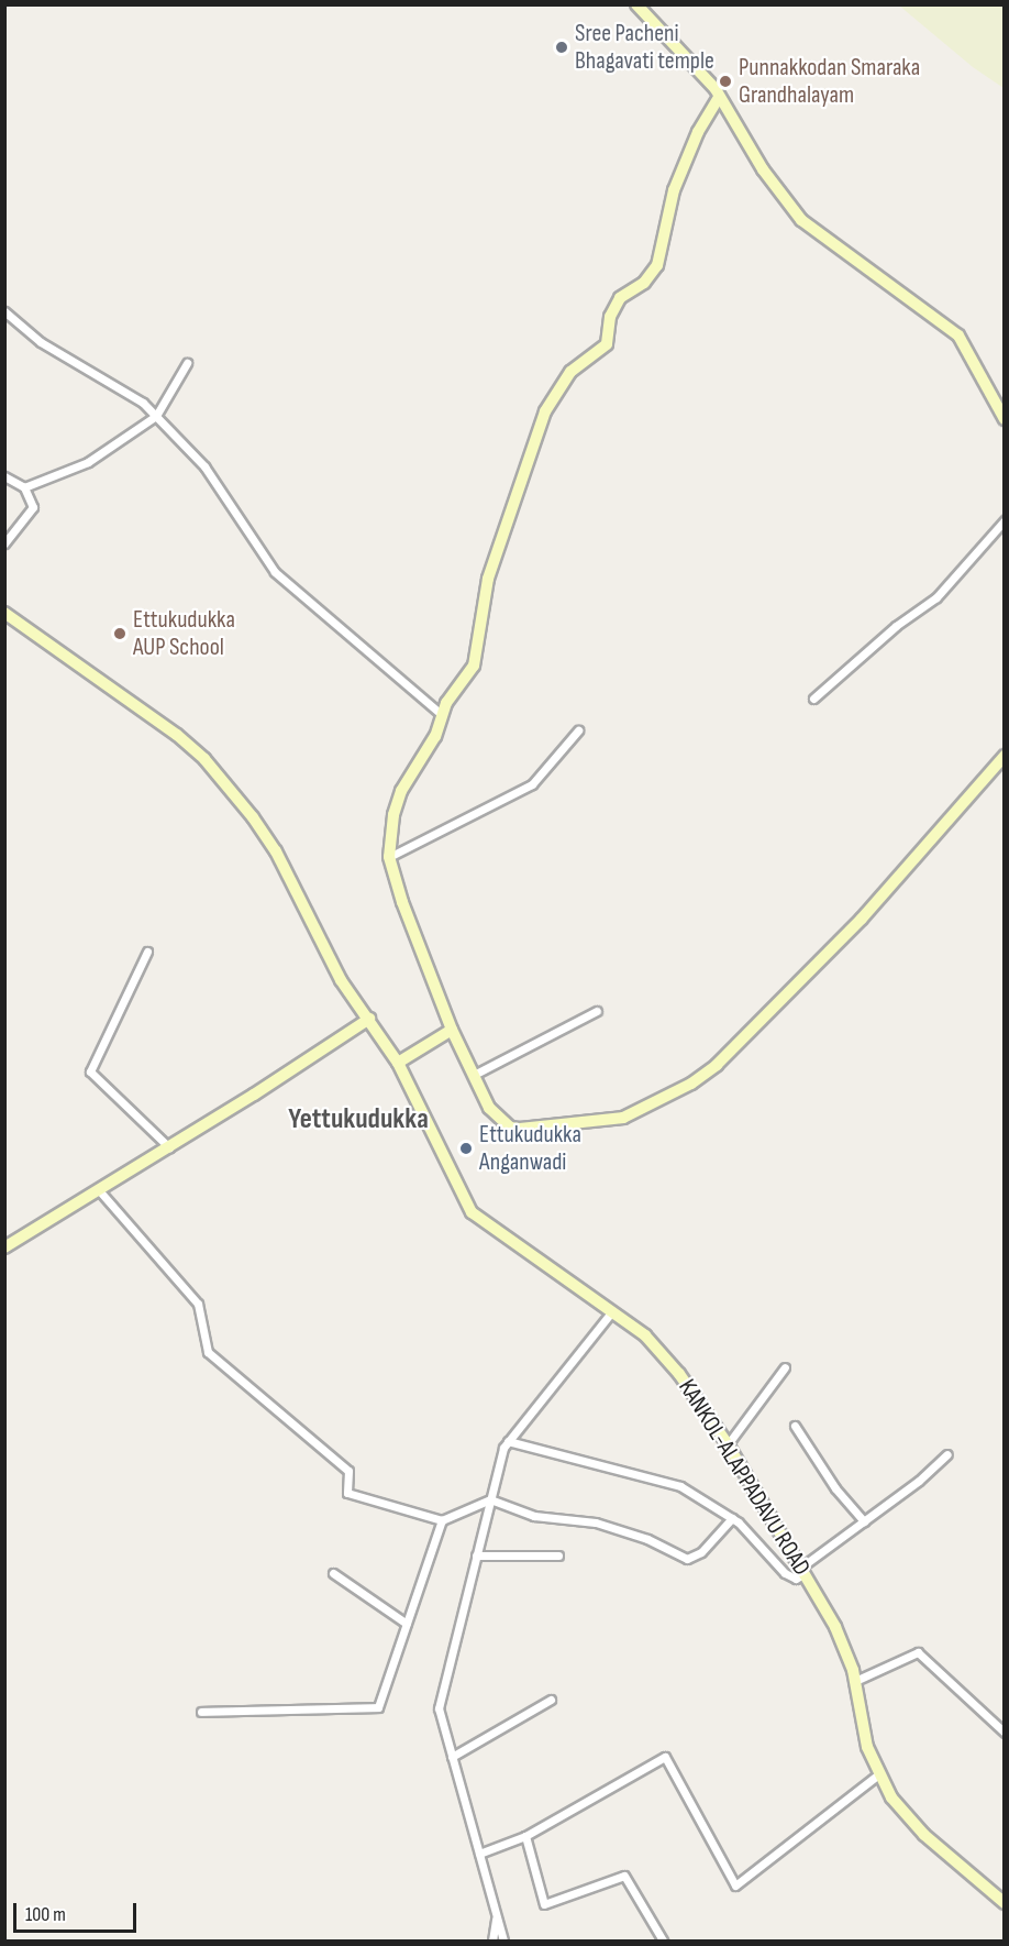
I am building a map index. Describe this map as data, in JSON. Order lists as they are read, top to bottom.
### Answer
{
  "streets": {
    "main road": ["KANKOL-ALAPPADAVU ROAD"]
  },
  "districts": ["Yettukudukka"],
  "places": [
    "Sree Pacheni Bhagavati temple",
    "Punnakkodan Smaraka Grandhalayam",
    "Ettukudukka AUP School",
    "Ettukudukka Anganwadi"
  ],
  "scale_bar": "100 m"
}
